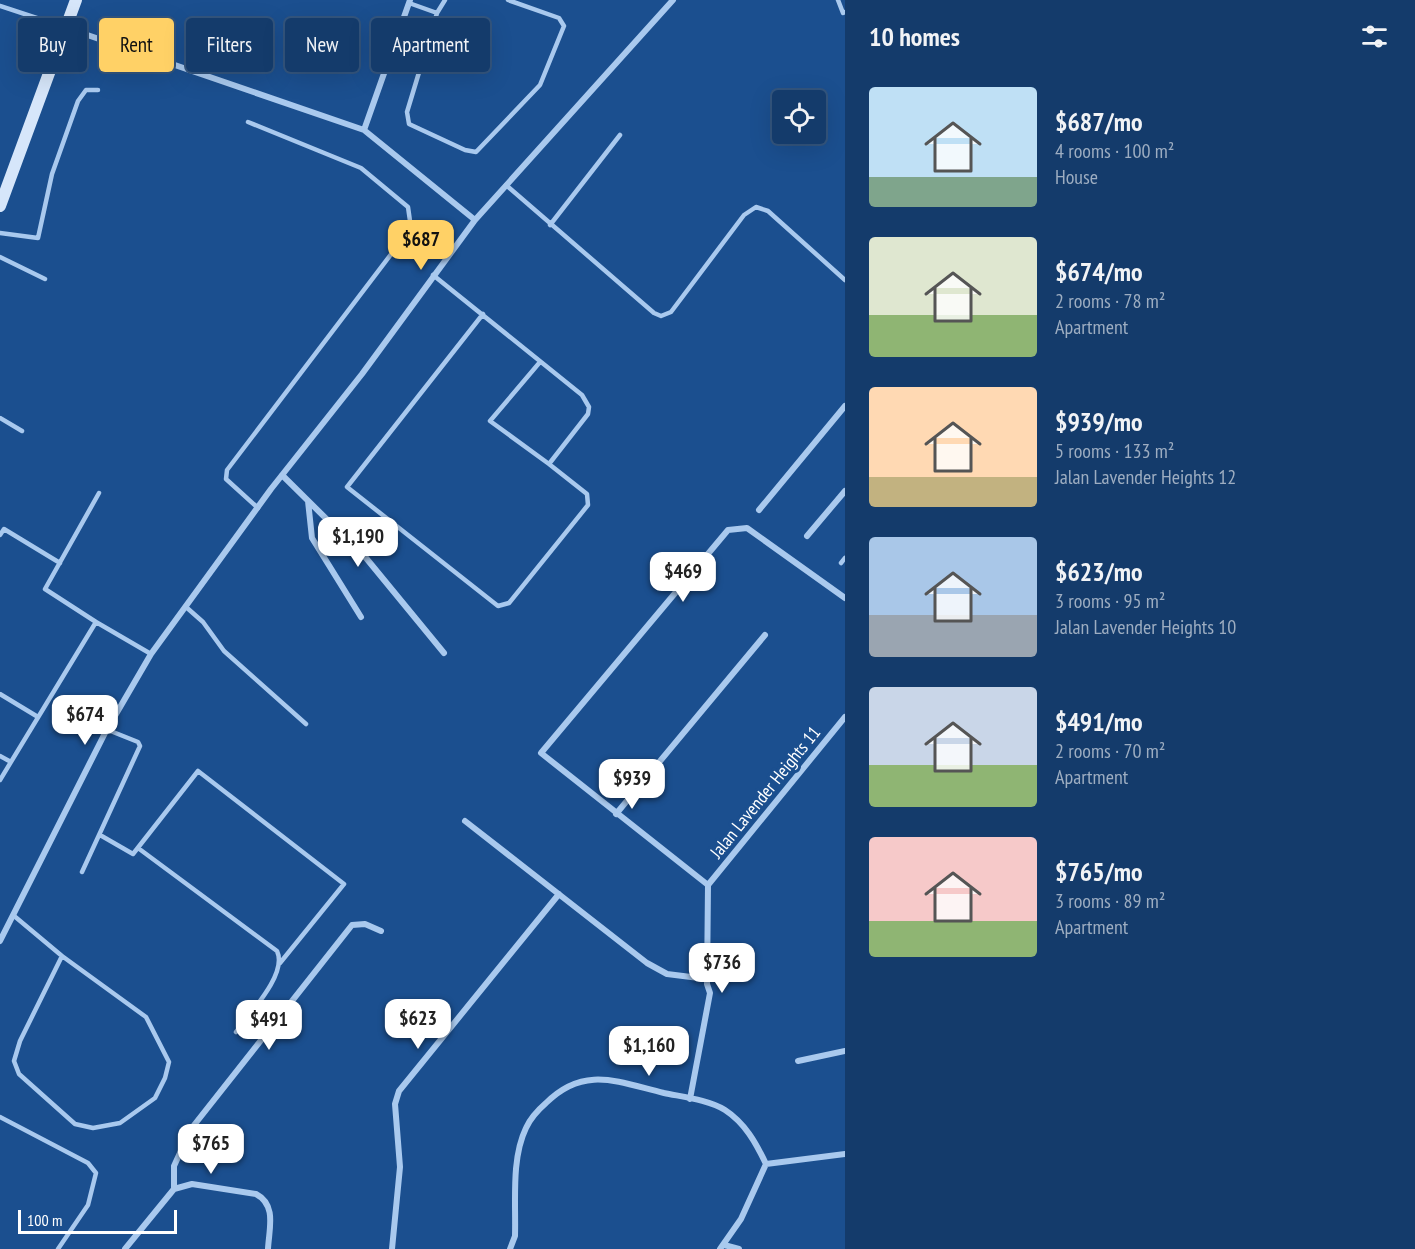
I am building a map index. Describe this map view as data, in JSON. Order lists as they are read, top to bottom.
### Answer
{
  "streets": {
    "street": ["Jalan Lavender Heights 11"]
  },
  "scale_bar": "100 m",
  "page": {
    "heading": "10 homes",
    "chip": [
      "Buy",
      "Rent",
      "Filters",
      "New",
      "Apartment"
    ],
    "list": [
      {
        "name": "$687/mo",
        "note": "4 rooms · 100 m² · House"
      },
      {
        "name": "$674/mo",
        "note": "2 rooms · 78 m² · Apartment"
      },
      {
        "name": "$939/mo",
        "note": "5 rooms · 133 m² · Jalan Lavender Heights 12"
      },
      {
        "name": "$623/mo",
        "note": "3 rooms · 95 m² · Jalan Lavender Heights 10"
      },
      {
        "name": "$491/mo",
        "note": "2 rooms · 70 m² · Apartment"
      },
      {
        "name": "$765/mo",
        "note": "3 rooms · 89 m² · Apartment"
      }
    ],
    "price": [
      "$687",
      "$1,190",
      "$469",
      "$674",
      "$939",
      "$736",
      "$623",
      "$491",
      "$1,160",
      "$765"
    ],
    "scale": "100 m"
  }
}
